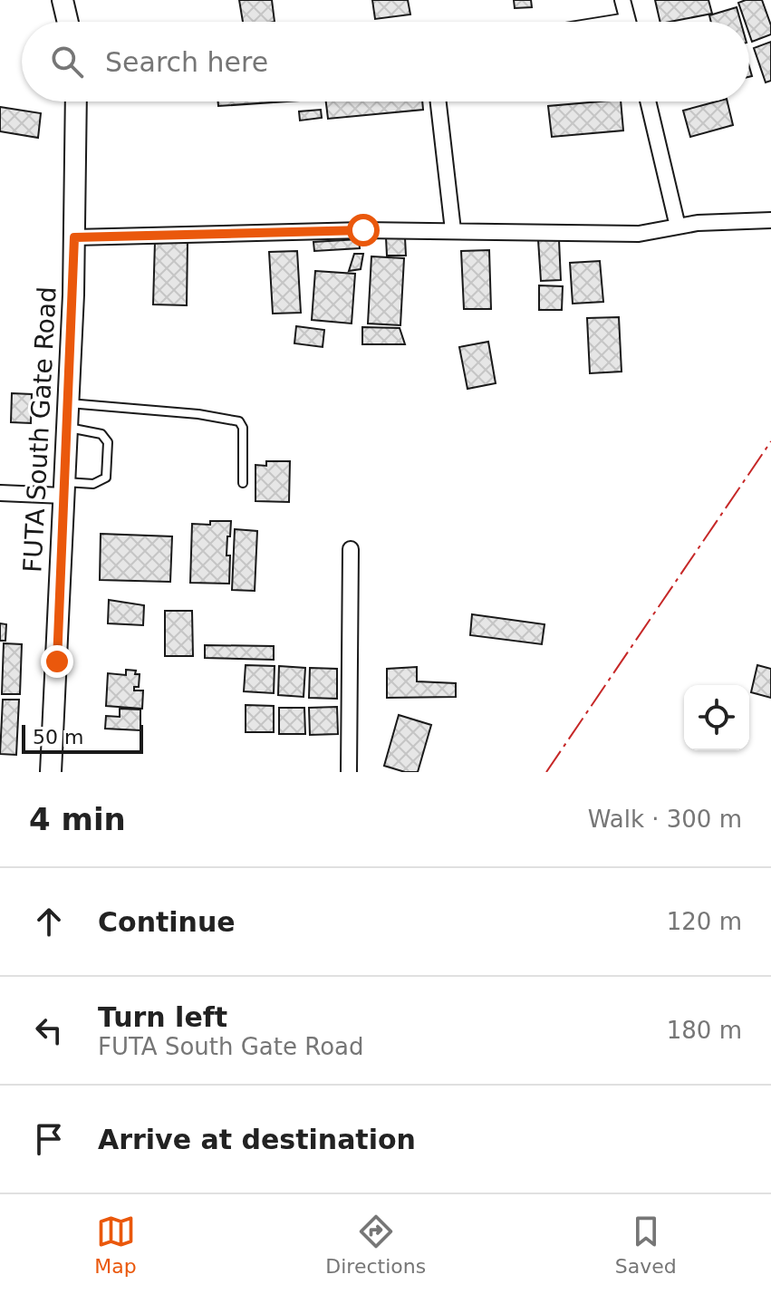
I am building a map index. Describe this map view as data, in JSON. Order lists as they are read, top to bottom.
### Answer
{
  "streets": {
    "main road": ["FUTA South Gate Road"]
  },
  "scale_bar": "50 m",
  "page": {
    "search": "Search here",
    "scale": "50 m",
    "heading": ["4 min", "Walk · 300 m"],
    "list": [
      ["Continue", "120 m"],
      ["Turn left", "FUTA South Gate Road", "180 m"],
      "Arrive at destination"
    ],
    "nav": ["Map", "Directions", "Saved"]
  }
}
